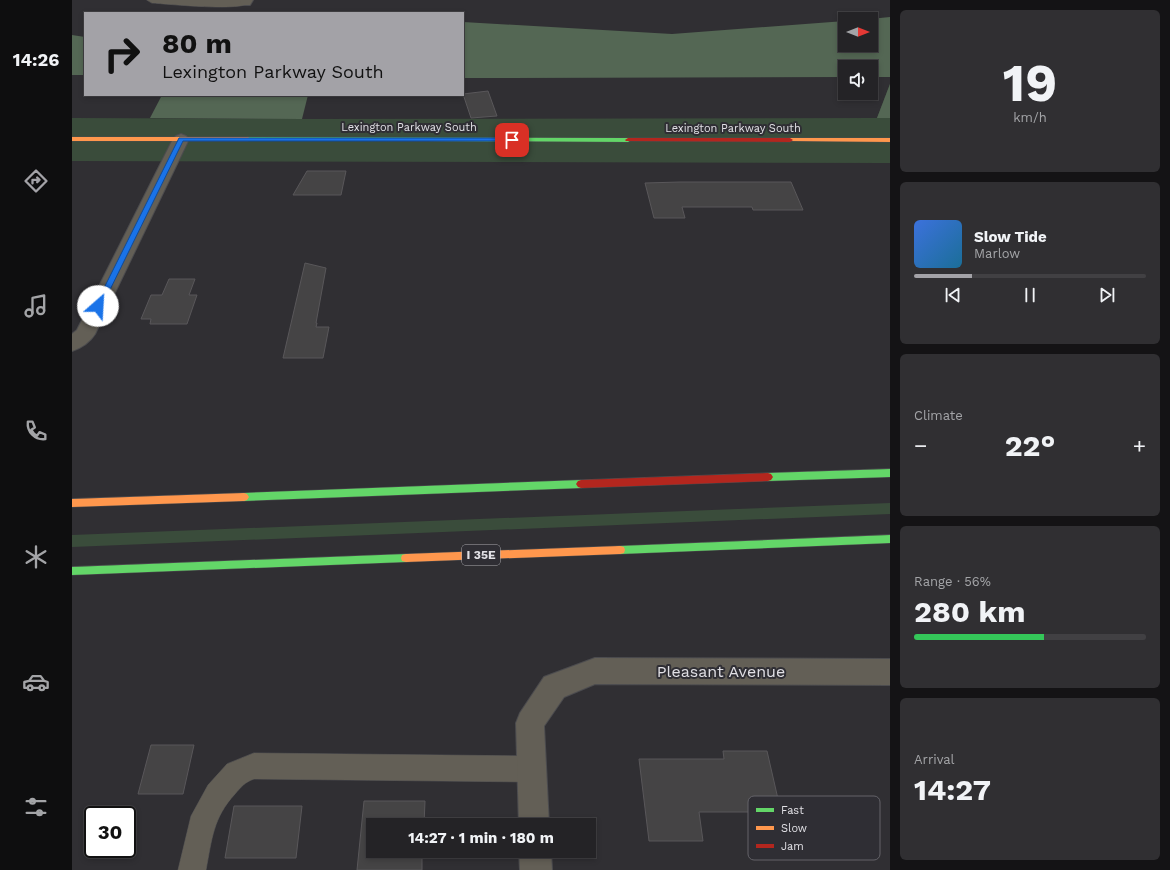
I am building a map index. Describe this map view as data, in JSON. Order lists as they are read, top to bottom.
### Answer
{
  "streets": {
    "main road": ["Lexington Parkway South", "I 35E"],
    "street": ["Pleasant Avenue"]
  },
  "legend": ["Fast", "Slow", "Jam"],
  "north": "right",
  "page": {
    "tabs": "14:26",
    "tile": [
      ["19", "km/h"],
      "Climate",
      ["Range · 56%", "280 km"],
      ["Arrival", "14:27"]
    ],
    "turn": ["80 m", "Lexington Parkway South"],
    "song": ["Slow Tide", "Marlow"],
    "heat": ["−", "22°", "+"],
    "limit": "30",
    "trip": "14:27 · 1 min · 180 m"
  }
}
